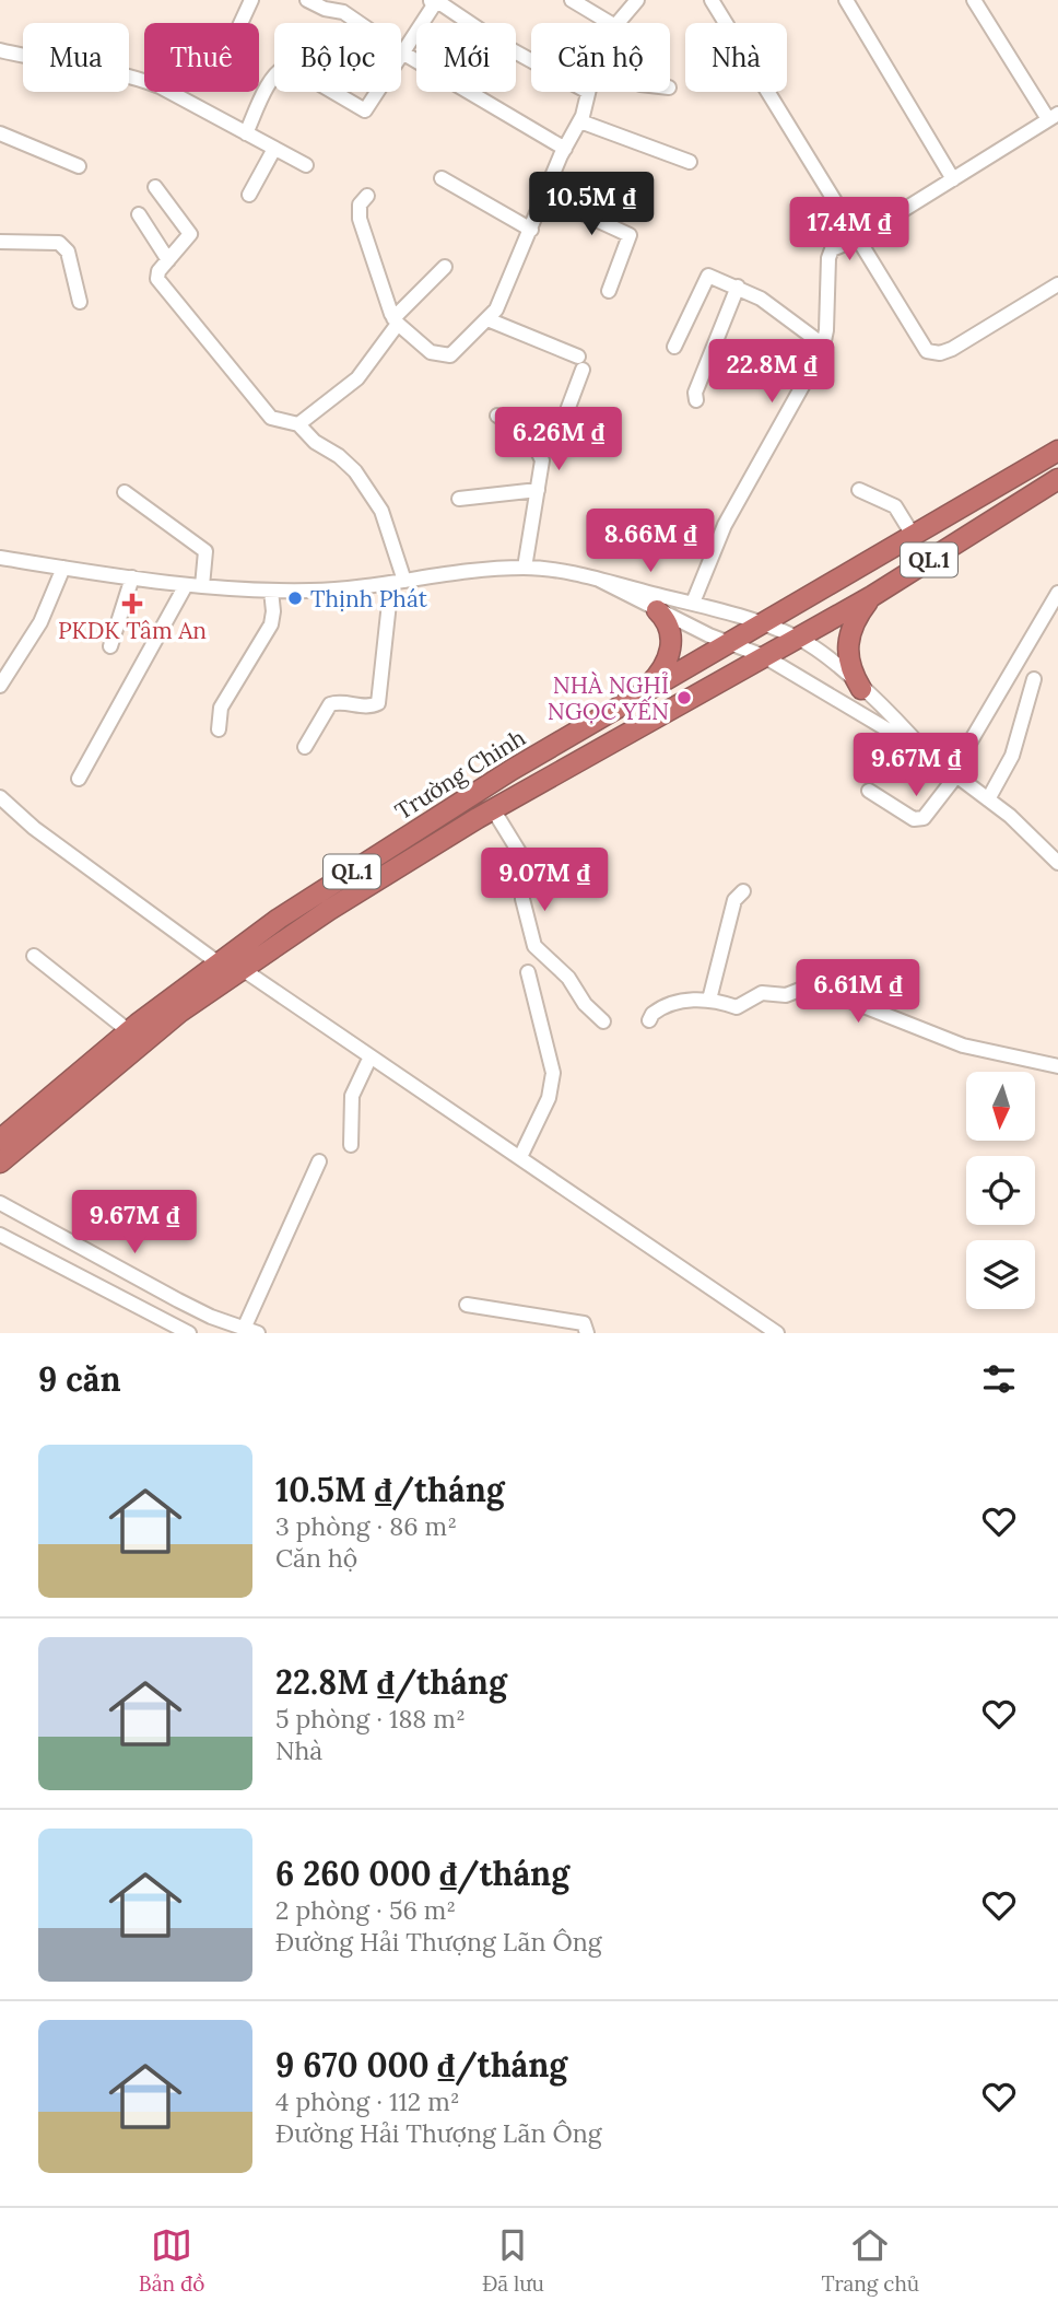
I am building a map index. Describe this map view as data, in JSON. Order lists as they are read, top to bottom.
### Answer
{
  "streets": {
    "highway": ["QL.1", "Trường Chinh"]
  },
  "places": {
    "other": ["Thịnh Phát", "NHÀ NGHỈ NGỌC YẾN"],
    "health": ["PKDK Tâm An"]
  },
  "north": "bottom",
  "page": {
    "chip": [
      "Mua",
      "Thuê",
      "Bộ lọc",
      "Mới",
      "Căn hộ",
      "Nhà"
    ],
    "price": [
      "10.5M ₫",
      "17.4M ₫",
      "22.8M ₫",
      "6.26M ₫",
      "8.66M ₫",
      "9.67M ₫",
      "9.07M ₫",
      "6.61M ₫",
      "9.67M ₫"
    ],
    "heading": "9 căn",
    "list": [
      {
        "name": "10.5M ₫/tháng",
        "note": "3 phòng · 86 m² · Căn hộ"
      },
      {
        "name": "22.8M ₫/tháng",
        "note": "5 phòng · 188 m² · Nhà"
      },
      {
        "name": "6 260 000 ₫/tháng",
        "note": "2 phòng · 56 m² · Đường Hải Thượng Lãn Ông"
      },
      {
        "name": "9 670 000 ₫/tháng",
        "note": "4 phòng · 112 m² · Đường Hải Thượng Lãn Ông"
      }
    ],
    "tabs": ["Bản đồ", "Đã lưu", "Trang chủ"]
  }
}
